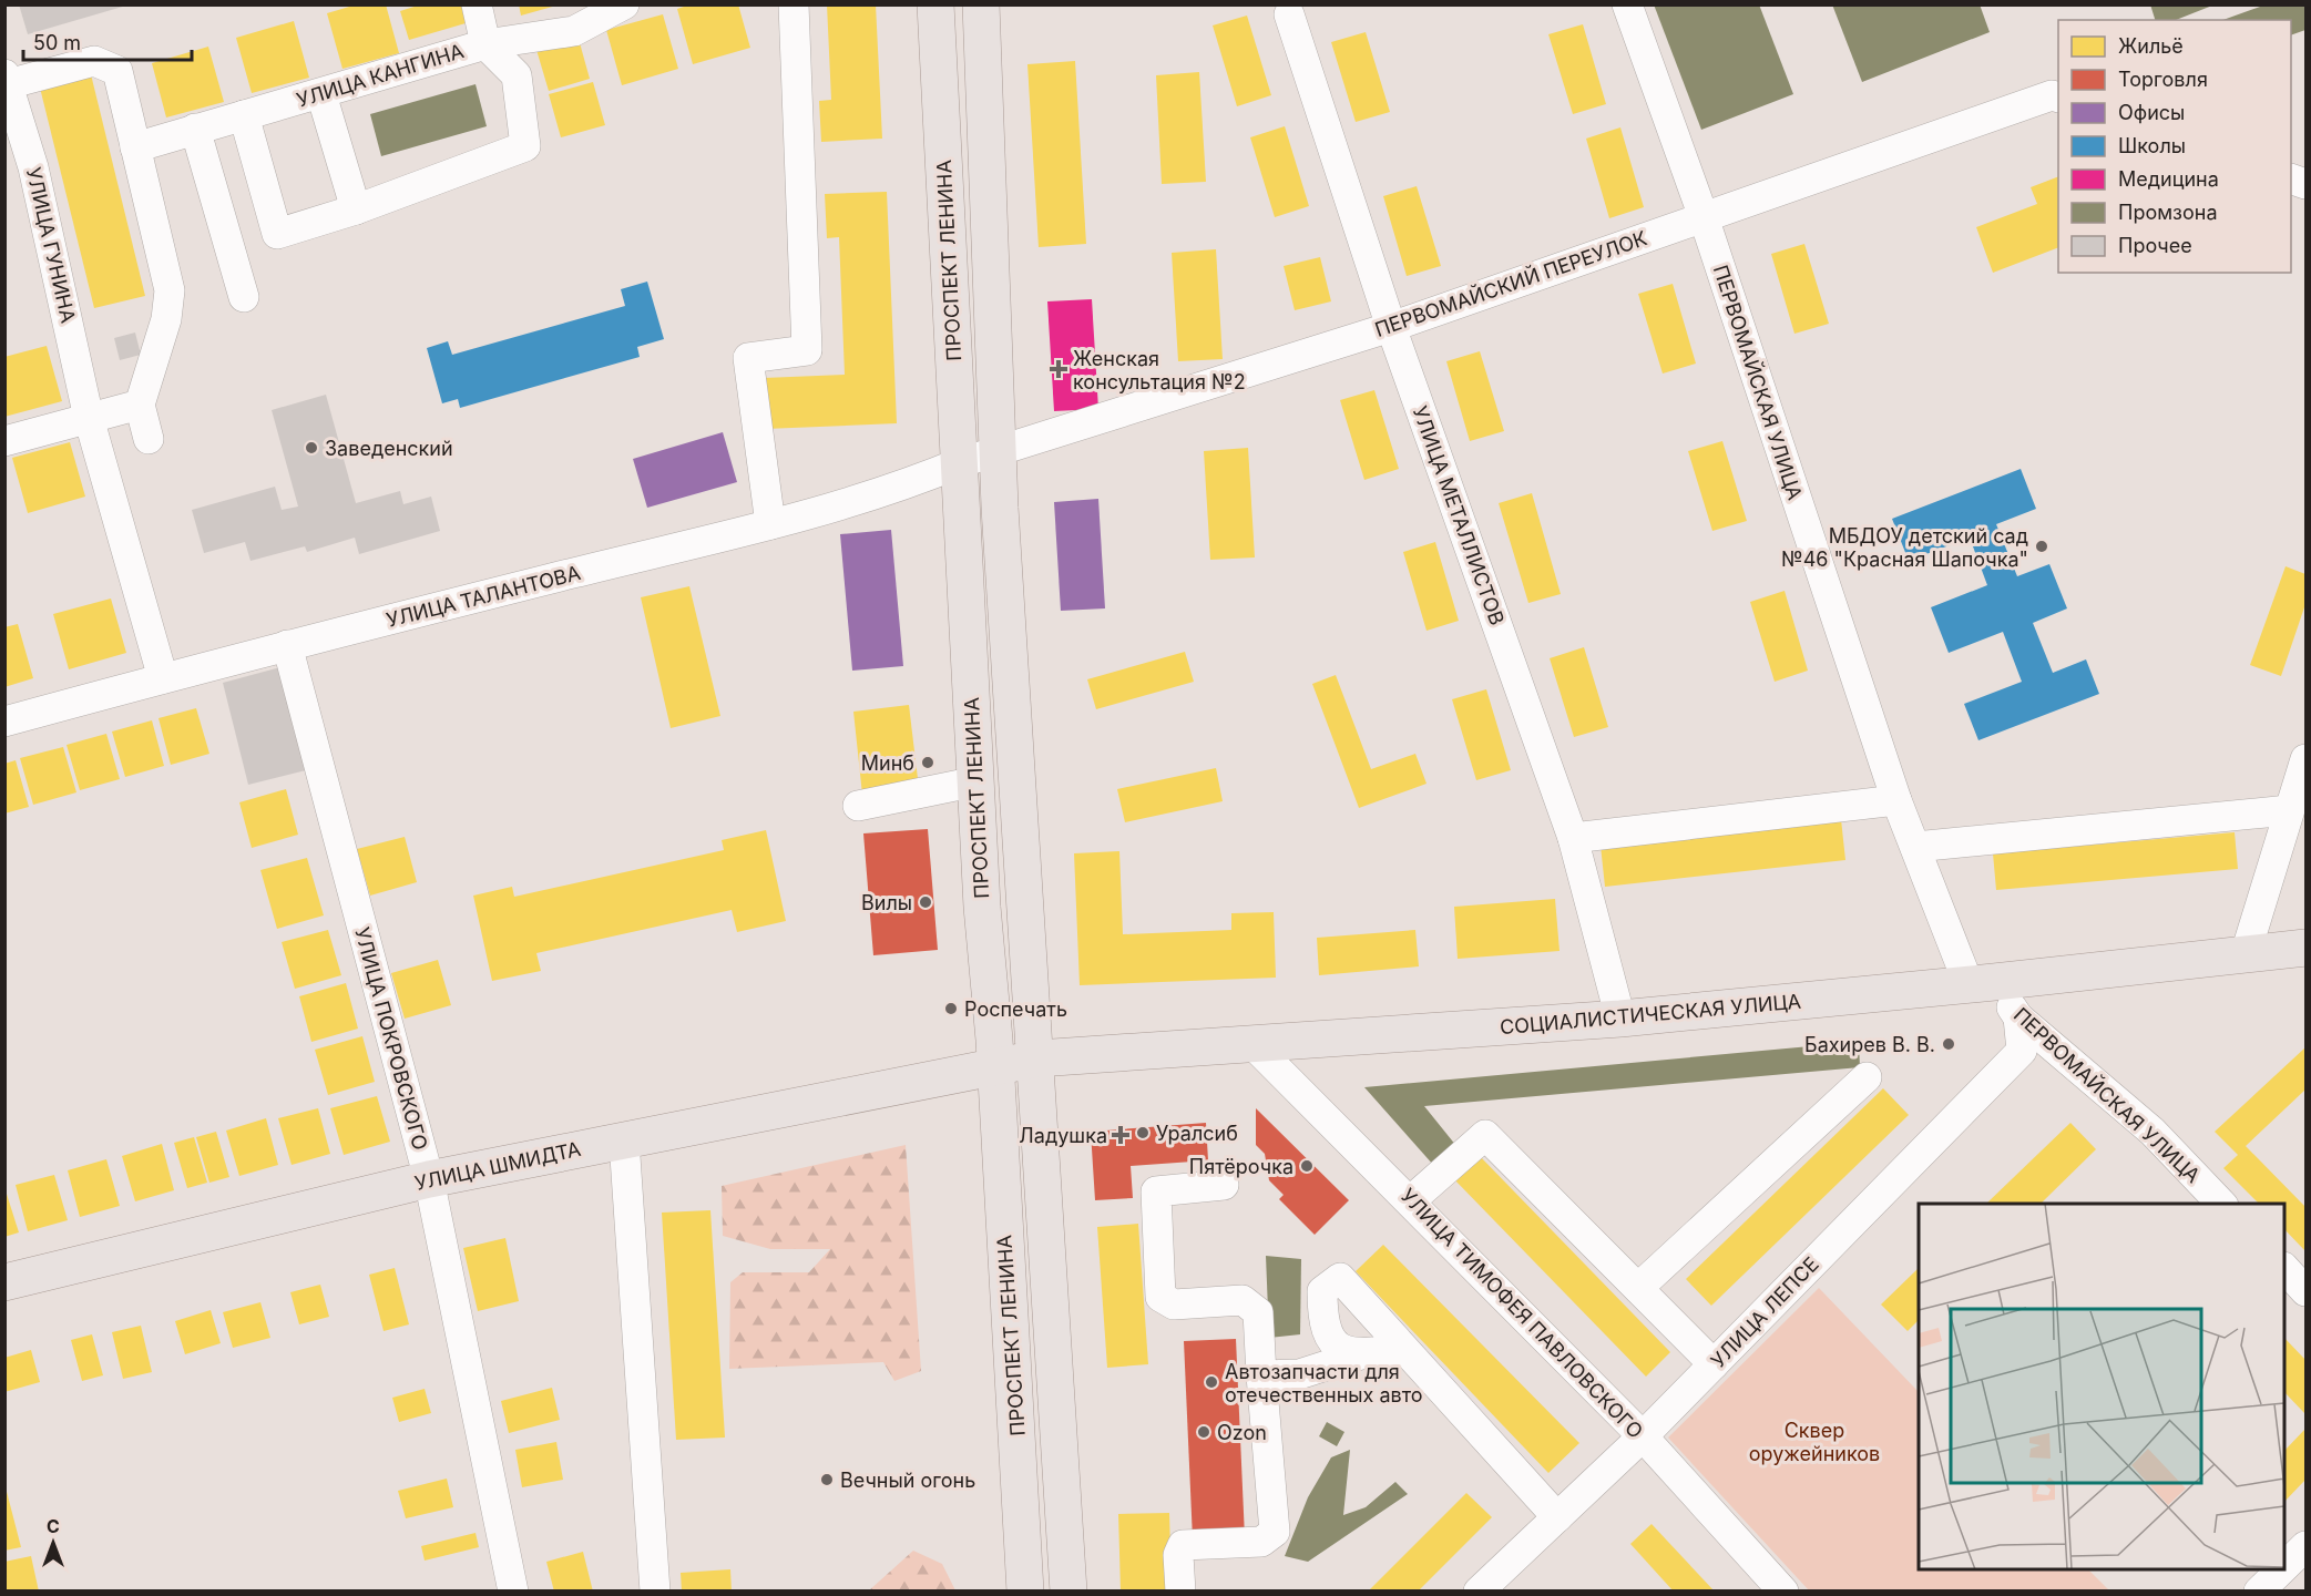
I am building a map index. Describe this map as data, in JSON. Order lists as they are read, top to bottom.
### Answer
{
  "streets": {
    "main road": ["ПРОСПЕКТ ЛЕНИНА", "СОЦИАЛИСТИЧЕСКАЯ УЛИЦА", "УЛИЦА ШМИДТА"],
    "street": [
      "УЛИЦА КАНГИНА",
      "УЛИЦА ГУНИНА",
      "ПЕРВОМАЙСКИЙ ПЕРЕУЛОК",
      "ПЕРВОМАЙСКАЯ УЛИЦА",
      "УЛИЦА МЕТАЛЛИСТОВ",
      "УЛИЦА ТАЛАНТОВА",
      "УЛИЦА ПОКРОВСКОГО",
      "УЛИЦА ЛЕПСЕ",
      "УЛИЦА ТИМОФЕЯ ПАВЛОВСКОГО"
    ]
  },
  "crossings": [
    ["УЛИЦА ГУНИНА", "УЛИЦА ТАЛАНТОВА"],
    ["ПРОСПЕКТ ЛЕНИНА", "ПЕРВОМАЙСКИЙ ПЕРЕУЛОК"],
    ["ПРОСПЕКТ ЛЕНИНА", "УЛИЦА ТАЛАНТОВА"],
    ["ПРОСПЕКТ ЛЕНИНА", "СОЦИАЛИСТИЧЕСКАЯ УЛИЦА"],
    ["ПРОСПЕКТ ЛЕНИНА", "УЛИЦА ШМИДТА"],
    ["ПЕРВОМАЙСКИЙ ПЕРЕУЛОК", "ПЕРВОМАЙСКАЯ УЛИЦА"],
    ["ПЕРВОМАЙСКИЙ ПЕРЕУЛОК", "УЛИЦА МЕТАЛЛИСТОВ"],
    ["ПЕРВОМАЙСКИЙ ПЕРЕУЛОК", "УЛИЦА ТАЛАНТОВА"],
    ["ПЕРВОМАЙСКАЯ УЛИЦА", "СОЦИАЛИСТИЧЕСКАЯ УЛИЦА"],
    ["ПЕРВОМАЙСКАЯ УЛИЦА", "УЛИЦА ЛЕПСЕ"],
    ["УЛИЦА МЕТАЛЛИСТОВ", "СОЦИАЛИСТИЧЕСКАЯ УЛИЦА"],
    ["УЛИЦА ТАЛАНТОВА", "УЛИЦА ПОКРОВСКОГО"],
    ["СОЦИАЛИСТИЧЕСКАЯ УЛИЦА", "УЛИЦА ШМИДТА"],
    ["СОЦИАЛИСТИЧЕСКАЯ УЛИЦА", "УЛИЦА ТИМОФЕЯ ПАВЛОВСКОГО"],
    ["УЛИЦА ПОКРОВСКОГО", "УЛИЦА ШМИДТА"],
    ["УЛИЦА ЛЕПСЕ", "УЛИЦА ТИМОФЕЯ ПАВЛОВСКОГО"]
  ],
  "parks": ["Сквер оружейников"],
  "places": {
    "health": ["Женская консультация №2", "Ладушка"],
    "other": [
      "Заведенский",
      "МБДОУ детский сад №46 \"Красная Шапочка\"",
      "Минб",
      "Вилы",
      "Роспечать",
      "Бахирев В. В.",
      "Уралсиб",
      "Пятёрочка",
      "Автозапчасти для отечественных авто",
      "Ozon",
      "Вечный огонь"
    ]
  },
  "legend": [
    "Жильё",
    "Торговля",
    "Офисы",
    "Школы",
    "Медицина",
    "Промзона",
    "Прочее"
  ],
  "scale_bar": "50 m",
  "north": "top"
}
